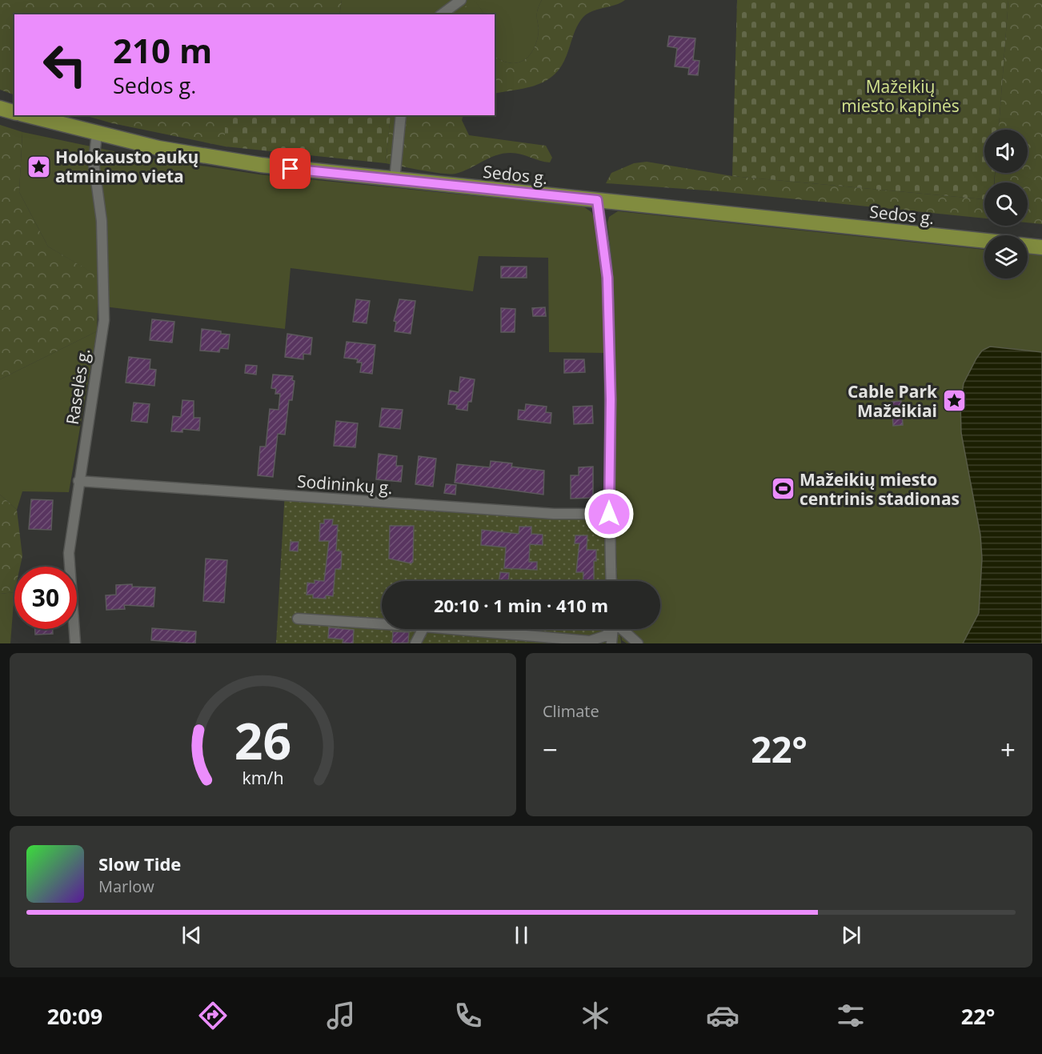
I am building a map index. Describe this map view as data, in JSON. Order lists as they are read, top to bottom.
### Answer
{
  "streets": {
    "main road": ["Sedos g."],
    "street": ["Raselės g.", "Sodininkų g."]
  },
  "crossings": [
    ["Sedos g.", "Raselės g."],
    ["Raselės g.", "Sodininkų g."]
  ],
  "parks": ["Mažeikių miesto kapinės"],
  "places": {
    "place": ["Holokausto aukų atminimo vieta", "Cable Park Mažeikiai"],
    "sports": ["Mažeikių miesto centrinis stadionas"]
  },
  "page": {
    "turn": ["210 m", "Sedos g."],
    "limit": "30",
    "trip": "20:10 · 1 min · 410 m",
    "tile": "Climate",
    "heat": ["−", "22°", "+"],
    "song": ["Slow Tide", "Marlow"],
    "tabs": ["20:09", "22°"],
    "gauge": ["26", "km/h"]
  }
}
